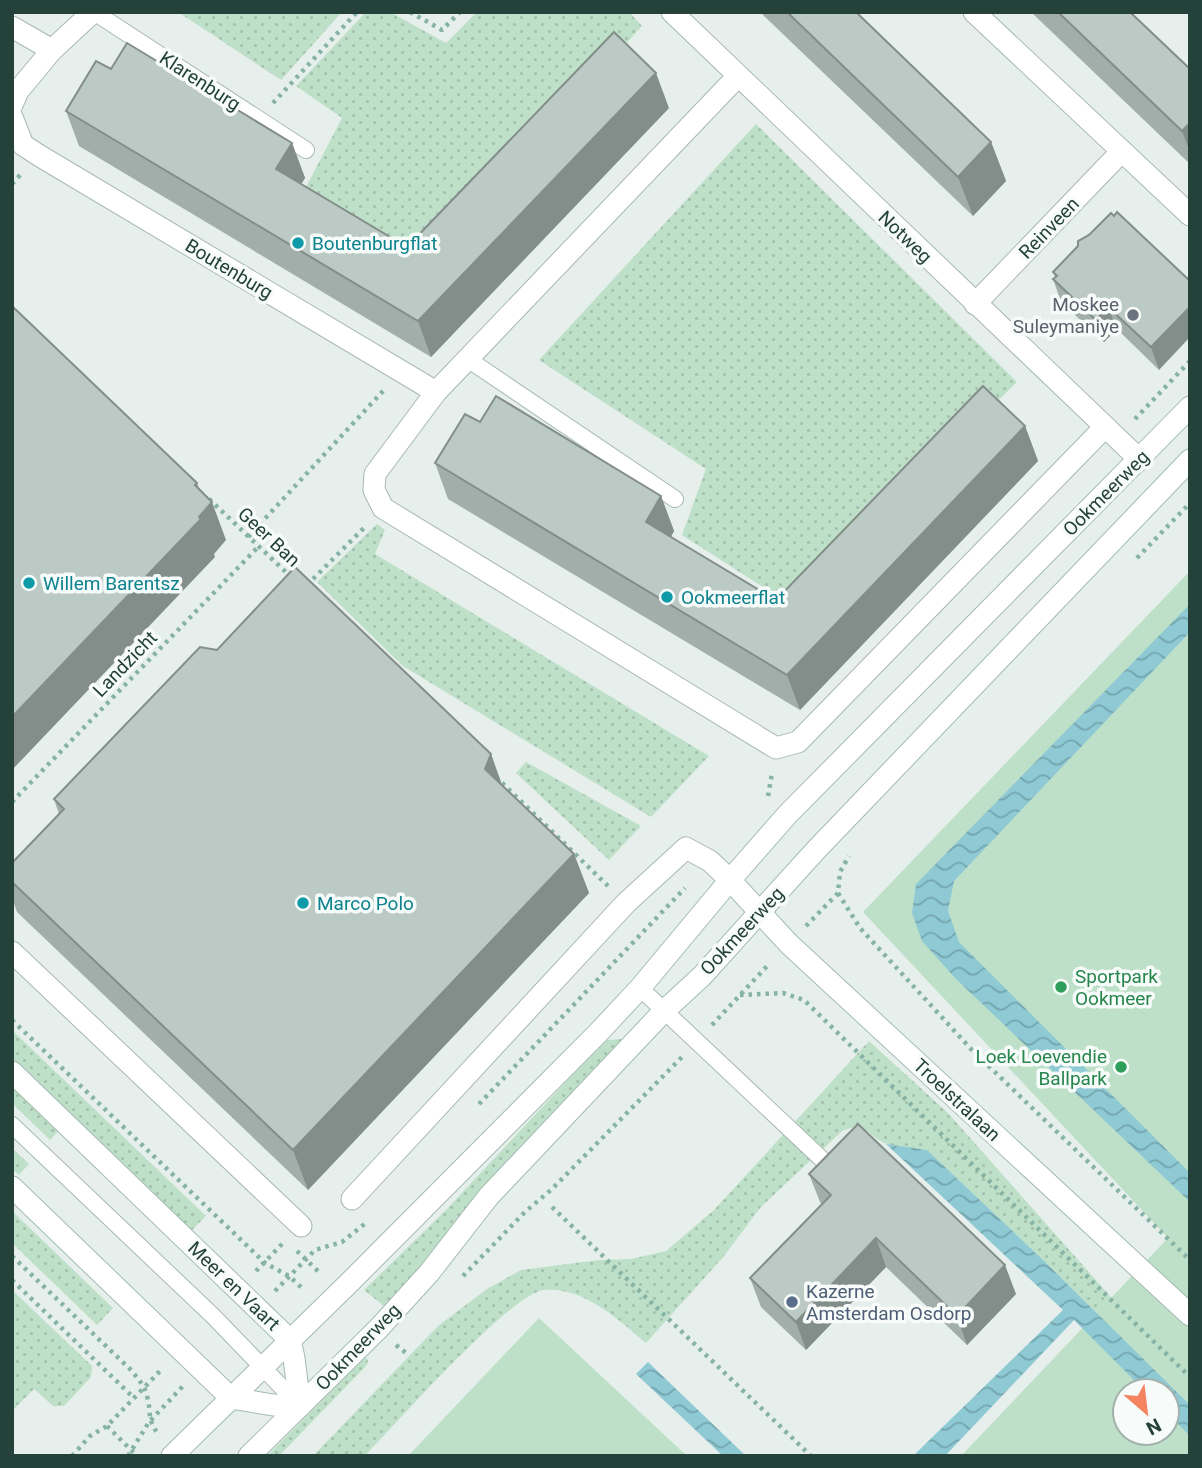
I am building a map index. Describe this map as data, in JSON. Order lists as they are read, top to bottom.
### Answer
{
  "streets": {
    "street": [
      "Klarenburg",
      "Reinveen",
      "Notweg",
      "Boutenburg",
      "Ookmeerweg",
      "Troelstralaan",
      "Meer en Vaart"
    ],
    "path": ["Geer Ban", "Landzicht"]
  },
  "crossings": [
    ["Reinveen", "Notweg"],
    ["Notweg", "Ookmeerweg"],
    ["Ookmeerweg", "Troelstralaan"],
    ["Ookmeerweg", "Meer en Vaart"],
    ["Geer Ban", "Landzicht"]
  ],
  "places": [
    "Boutenburgflat",
    "Moskee Suleymaniye",
    "Willem Barentsz",
    "Ookmeerflat",
    "Marco Polo",
    "Sportpark Ookmeer",
    "Loek Loevendie Ballpark",
    "Kazerne Amsterdam Osdorp"
  ],
  "north": "bottom right"
}
